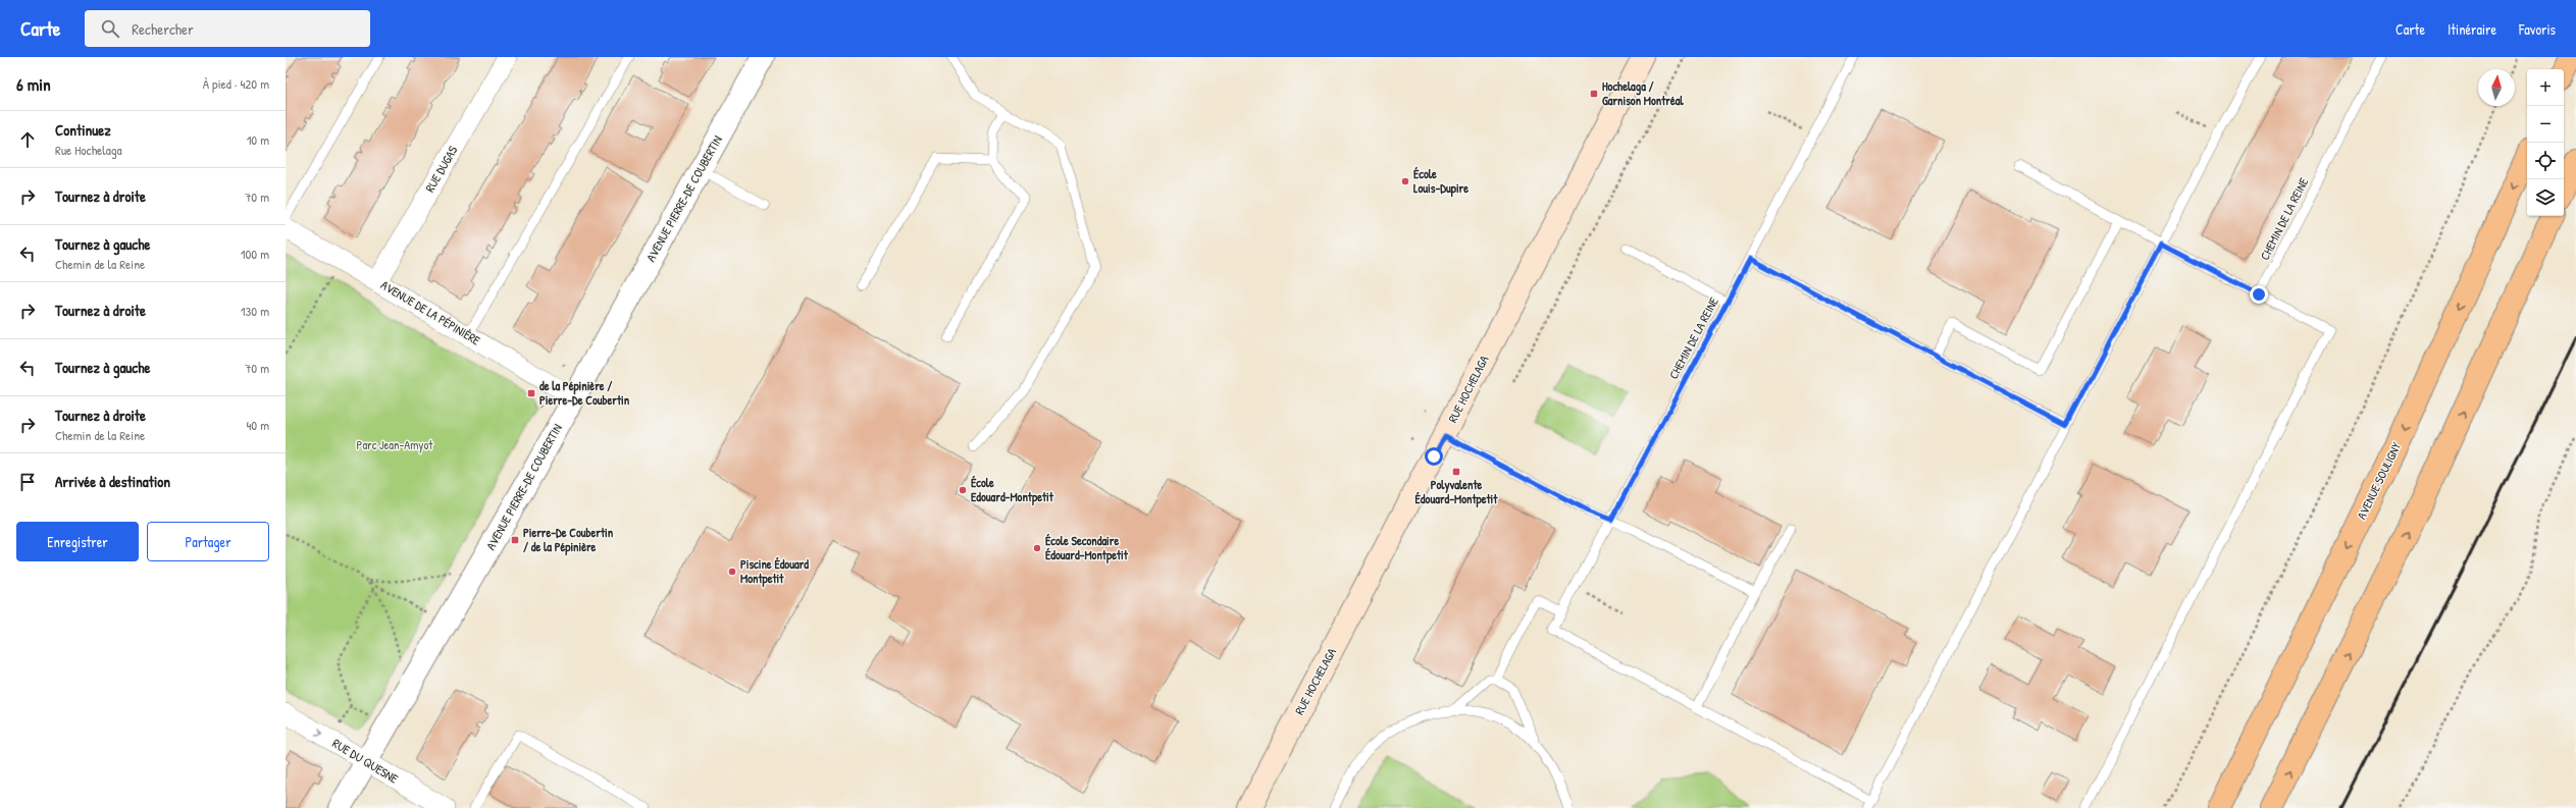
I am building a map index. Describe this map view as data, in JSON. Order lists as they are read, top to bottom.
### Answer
{
  "streets": {
    "highway": ["AVENUE SOULIGNY"],
    "main road": ["RUE HOCHELAGA"],
    "street": [
      "RUE DUGAS",
      "AVENUE PIERRE-DE COUBERTIN",
      "AVENUE DE LA PÉPINIÈRE",
      "RUE DU QUESNE"
    ],
    "lane": ["CHEMIN DE LA REINE"]
  },
  "crossings": [
    ["RUE DUGAS", "AVENUE DE LA PÉPINIÈRE"],
    ["AVENUE PIERRE-DE COUBERTIN", "AVENUE DE LA PÉPINIÈRE"],
    ["AVENUE PIERRE-DE COUBERTIN", "RUE DU QUESNE"]
  ],
  "one_way": ["RUE DU QUESNE"],
  "parks": ["Parc Jean-Amyot"],
  "places": {
    "transit": [
      "Hochelaga / Garnison Montréal",
      "de la Pépinière / Pierre-De Coubertin",
      "Polyvalente Édouard-Montpetit",
      "Pierre-De Coubertin / de la Pépinière"
    ],
    "other": [
      "École Louis-Dupire",
      "École Edouard-Montpetit",
      "École Secondaire Édouard-Montpetit",
      "Piscine Édouard Montpetit"
    ]
  },
  "north": "top",
  "page": {
    "header": "Carte",
    "search": "Rechercher",
    "nav": ["Carte", "Itinéraire", "Favoris"],
    "heading": ["6 min", "À pied · 420 m"],
    "map_buttons": ["+", "−"],
    "list": [
      ["Continuez", "Rue Hochelaga", "10 m"],
      ["Tournez à droite", "70 m"],
      ["Tournez à gauche", "Chemin de la Reine", "100 m"],
      ["Tournez à droite", "130 m"],
      ["Tournez à gauche", "70 m"],
      ["Tournez à droite", "Chemin de la Reine", "40 m"],
      "Arrivée à destination"
    ],
    "buttons": ["Enregistrer", "Partager"]
  }
}
